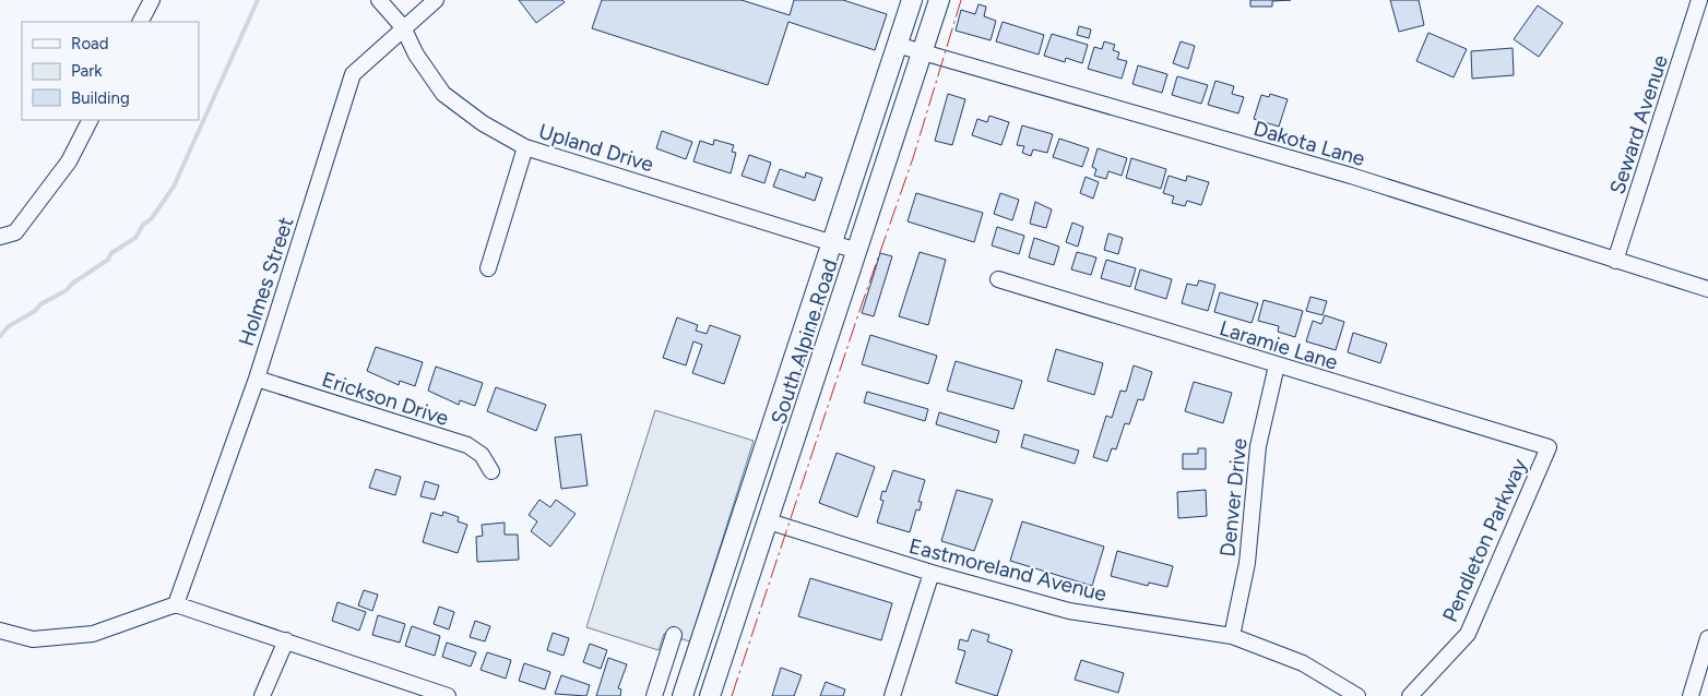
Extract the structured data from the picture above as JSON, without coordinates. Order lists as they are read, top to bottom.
{
  "streets": {
    "main road": ["South Alpine Road"],
    "street": [
      "Seward Avenue",
      "Dakota Lane",
      "Upland Drive",
      "Holmes Street",
      "Laramie Lane",
      "Erickson Drive",
      "Denver Drive",
      "Pendleton Parkway",
      "Eastmoreland Avenue"
    ]
  },
  "crossings": [
    ["Seward Avenue", "Dakota Lane"],
    ["Dakota Lane", "South Alpine Road"],
    ["Upland Drive", "Holmes Street"],
    ["Upland Drive", "South Alpine Road"],
    ["Holmes Street", "Erickson Drive"],
    ["South Alpine Road", "Eastmoreland Avenue"],
    ["Laramie Lane", "Denver Drive"],
    ["Laramie Lane", "Pendleton Parkway"],
    ["Denver Drive", "Eastmoreland Avenue"]
  ],
  "legend": ["Road", "Park", "Building"]
}
